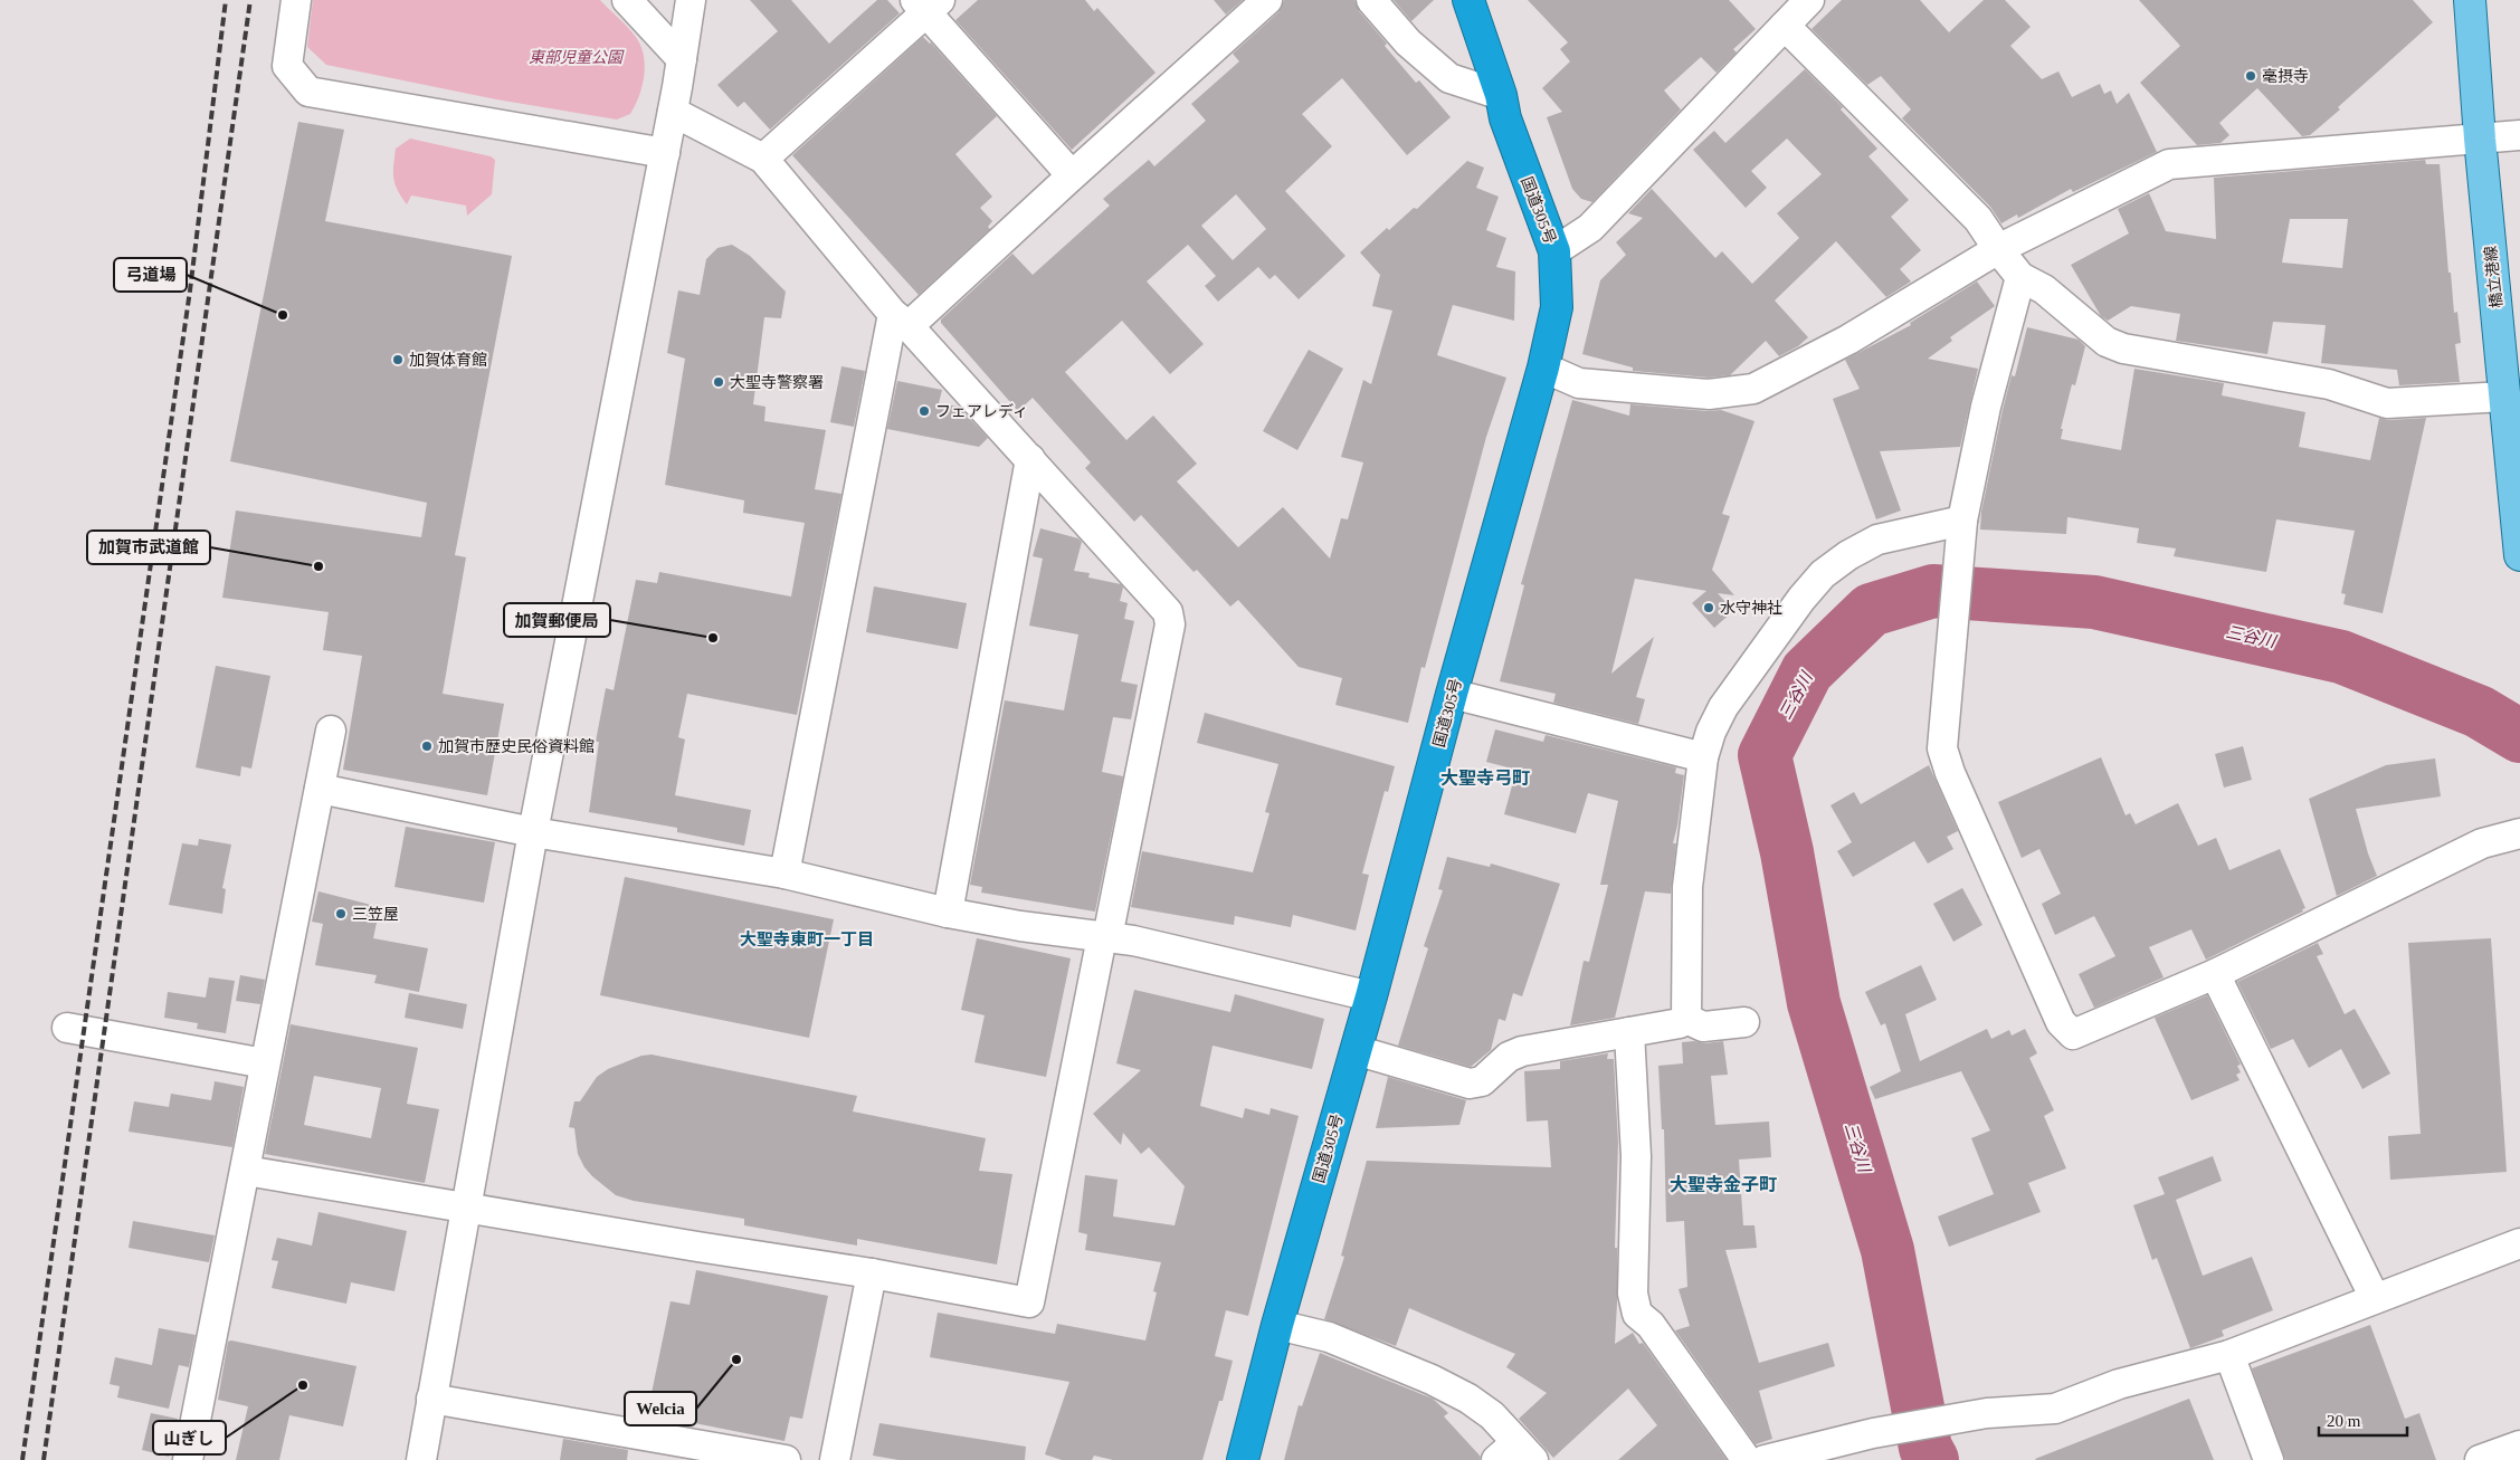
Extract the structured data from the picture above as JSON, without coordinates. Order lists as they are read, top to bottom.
{
  "streets": {
    "highway": ["国道305号"],
    "main road": ["橋立港線"]
  },
  "districts": ["大聖寺弓町", "大聖寺東町一丁目", "大聖寺金子町"],
  "water": ["三谷川"],
  "parks": ["東部児童公園"],
  "places": [
    "毫摂寺",
    "弓道場",
    "加賀体育館",
    "大聖寺警察署",
    "フェアレディ",
    "加賀市武道館",
    "水守神社",
    "加賀郵便局",
    "加賀市歴史民俗資料館",
    "三笠屋",
    "Welcia",
    "山ぎし"
  ],
  "scale_bar": "20 m"
}
